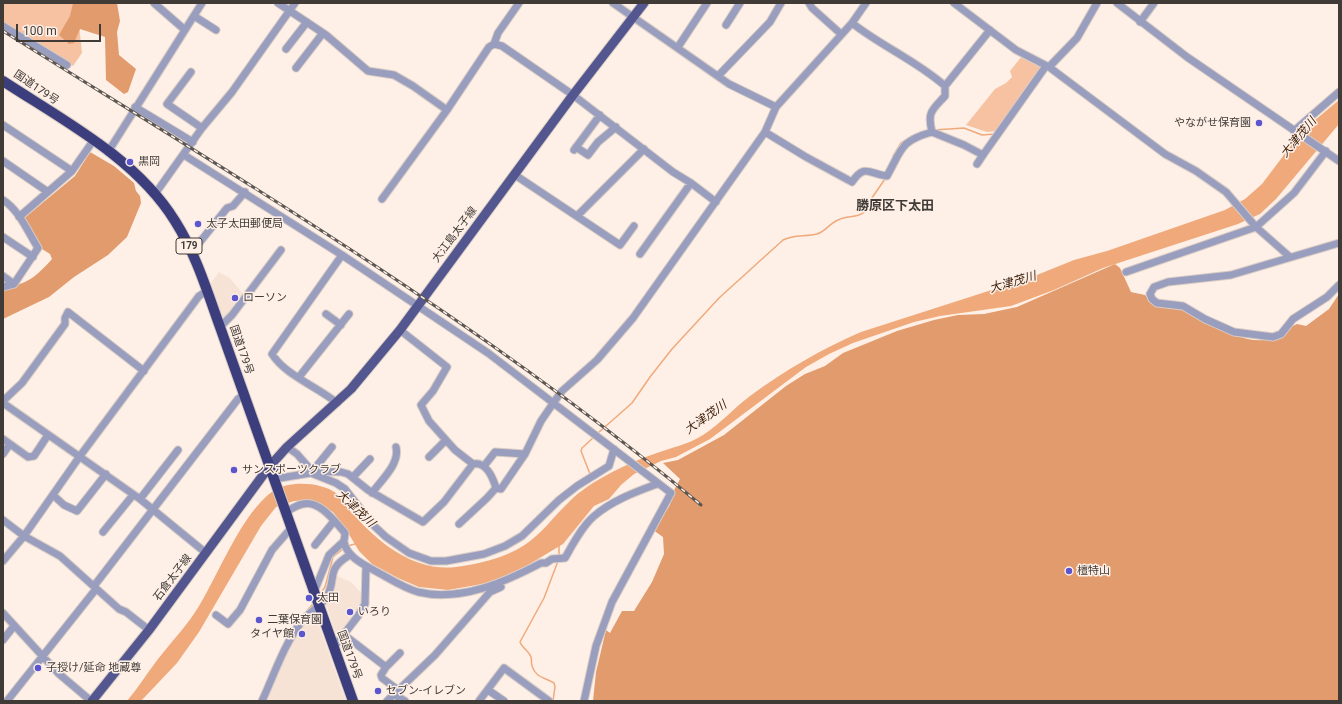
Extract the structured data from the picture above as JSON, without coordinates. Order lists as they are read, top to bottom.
{
  "streets": {
    "highway": ["国道179号", "179"],
    "main road": ["大江島太子線", "石倉太子線"]
  },
  "crossings": [
    ["国道179号", "大江島太子線"],
    ["国道179号", "石倉太子線"],
    ["大江島太子線", "石倉太子線"]
  ],
  "districts": ["勝原区下太田"],
  "water": ["大津茂川"],
  "places": [
    "やながせ保育園",
    "黒岡",
    "太子太田郵便局",
    "ローソン",
    "サンスポーツクラブ",
    "檀特山",
    "太田",
    "いろり",
    "二葉保育園",
    "タイヤ館",
    "子授け/延命 地蔵尊",
    "セブン-イレブン"
  ],
  "scale_bar": "100 m"
}
